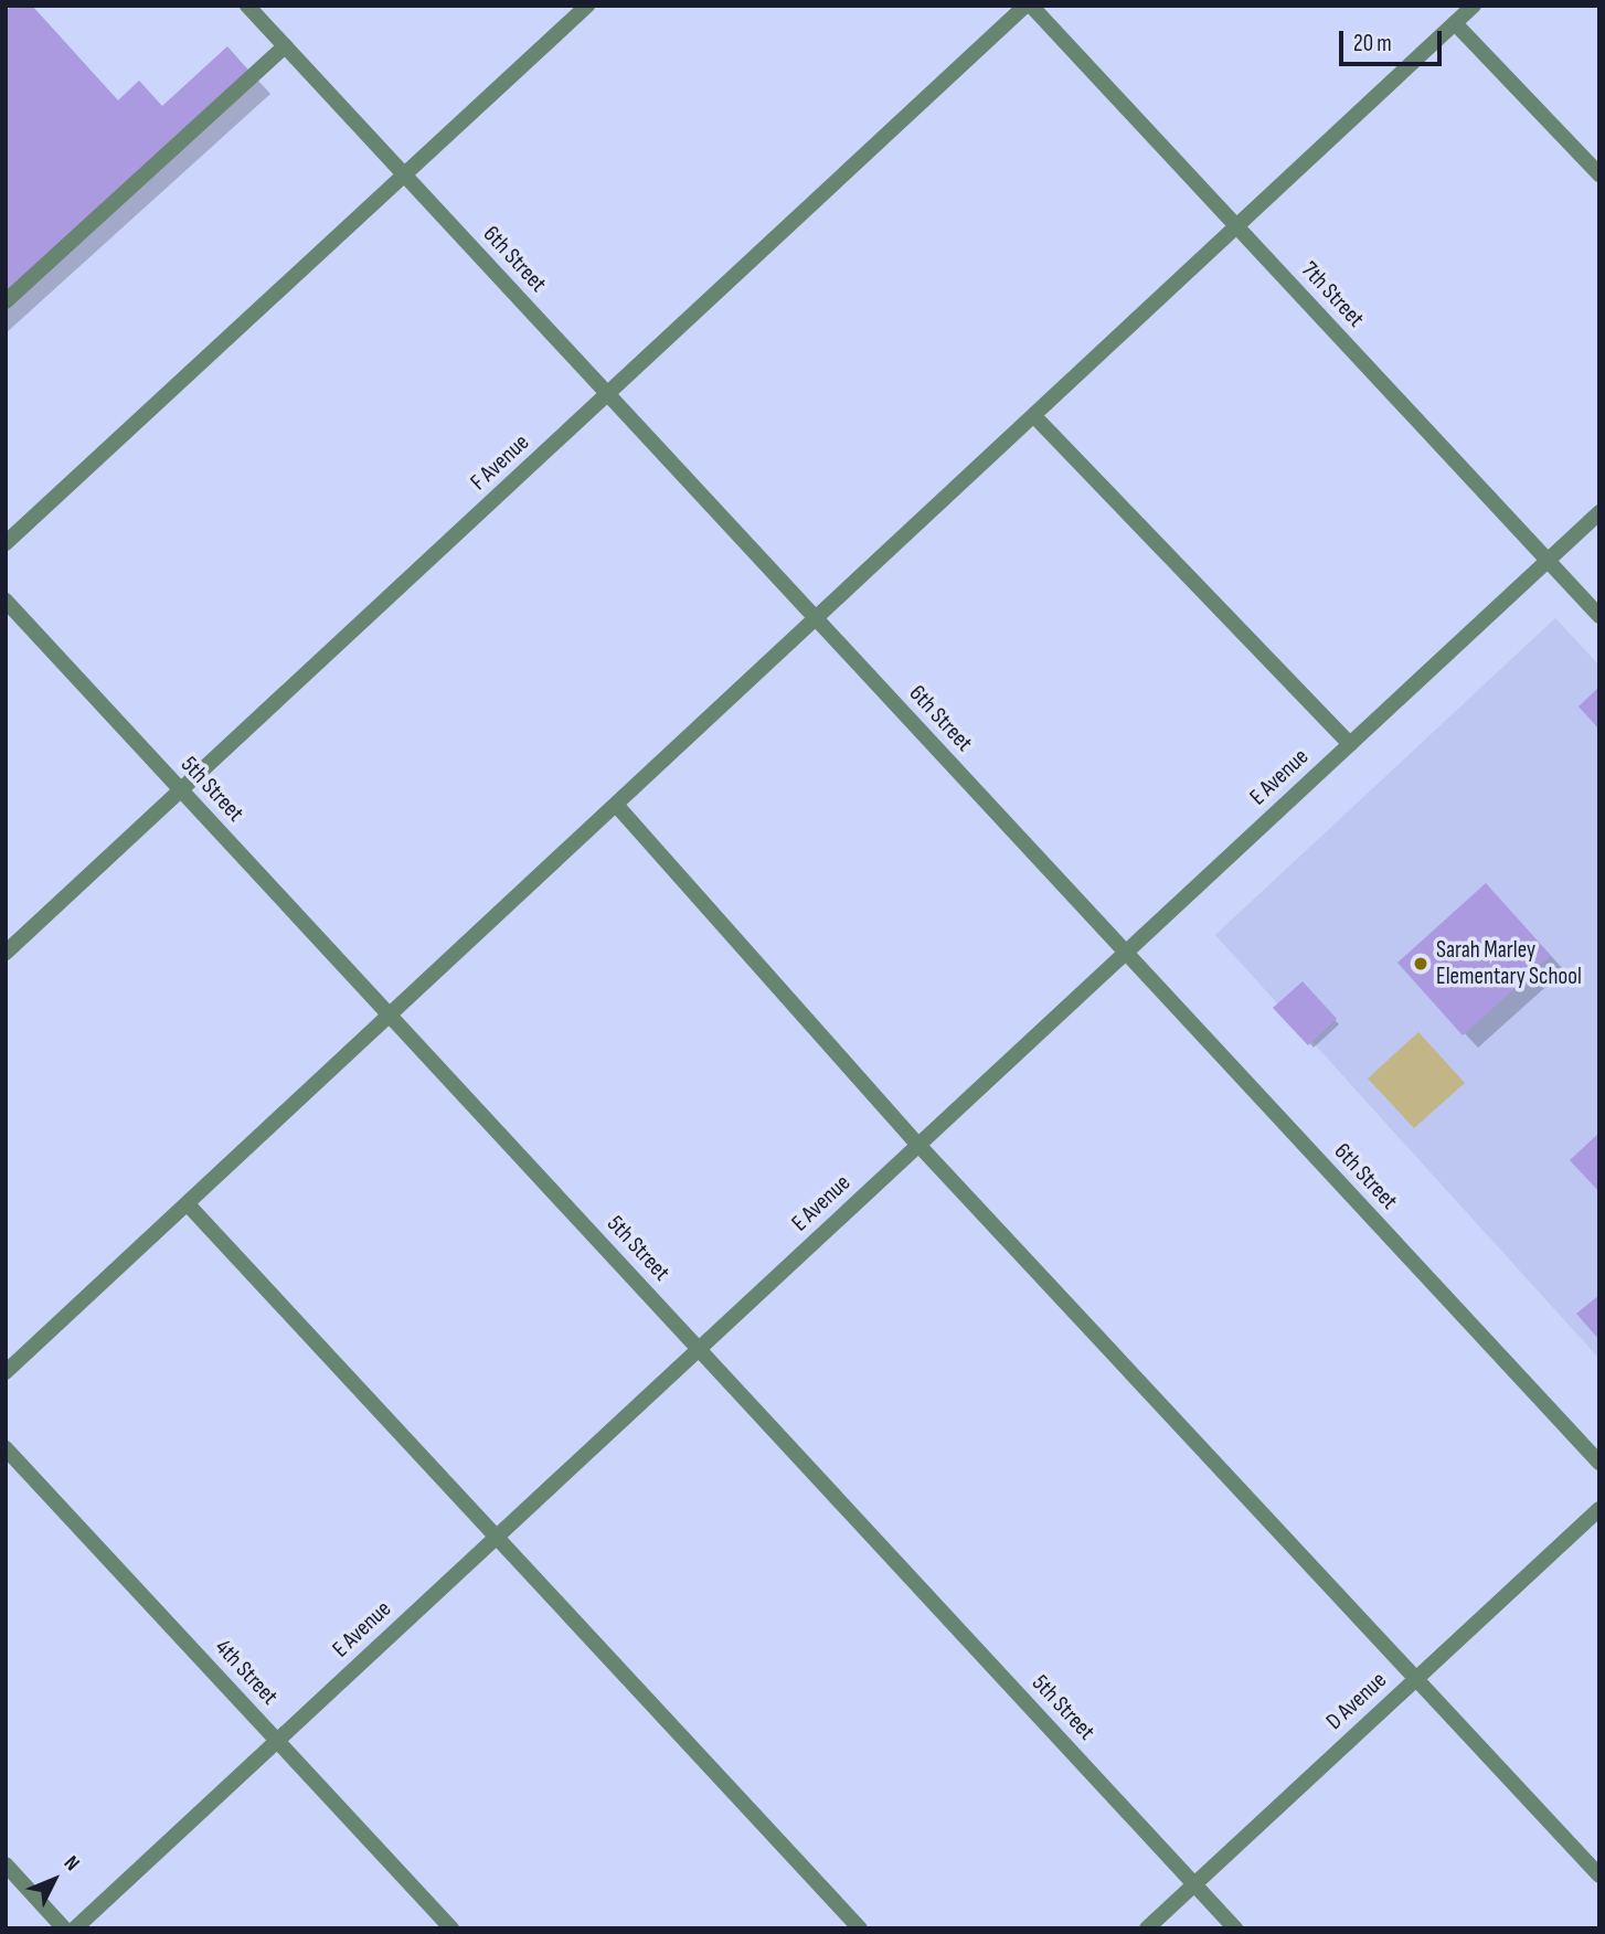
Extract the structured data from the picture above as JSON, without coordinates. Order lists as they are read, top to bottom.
{
  "streets": {
    "street": [
      "6th Street",
      "7th Street",
      "F Avenue",
      "E Avenue",
      "5th Street",
      "4th Street",
      "D Avenue"
    ]
  },
  "crossings": [
    ["6th Street", "F Avenue"],
    ["6th Street", "E Avenue"],
    ["7th Street", "F Avenue"],
    ["7th Street", "E Avenue"],
    ["F Avenue", "5th Street"],
    ["E Avenue", "5th Street"],
    ["E Avenue", "4th Street"],
    ["5th Street", "D Avenue"]
  ],
  "places": ["Sarah Marley Elementary School"],
  "scale_bar": "20 m",
  "north": "top right"
}
